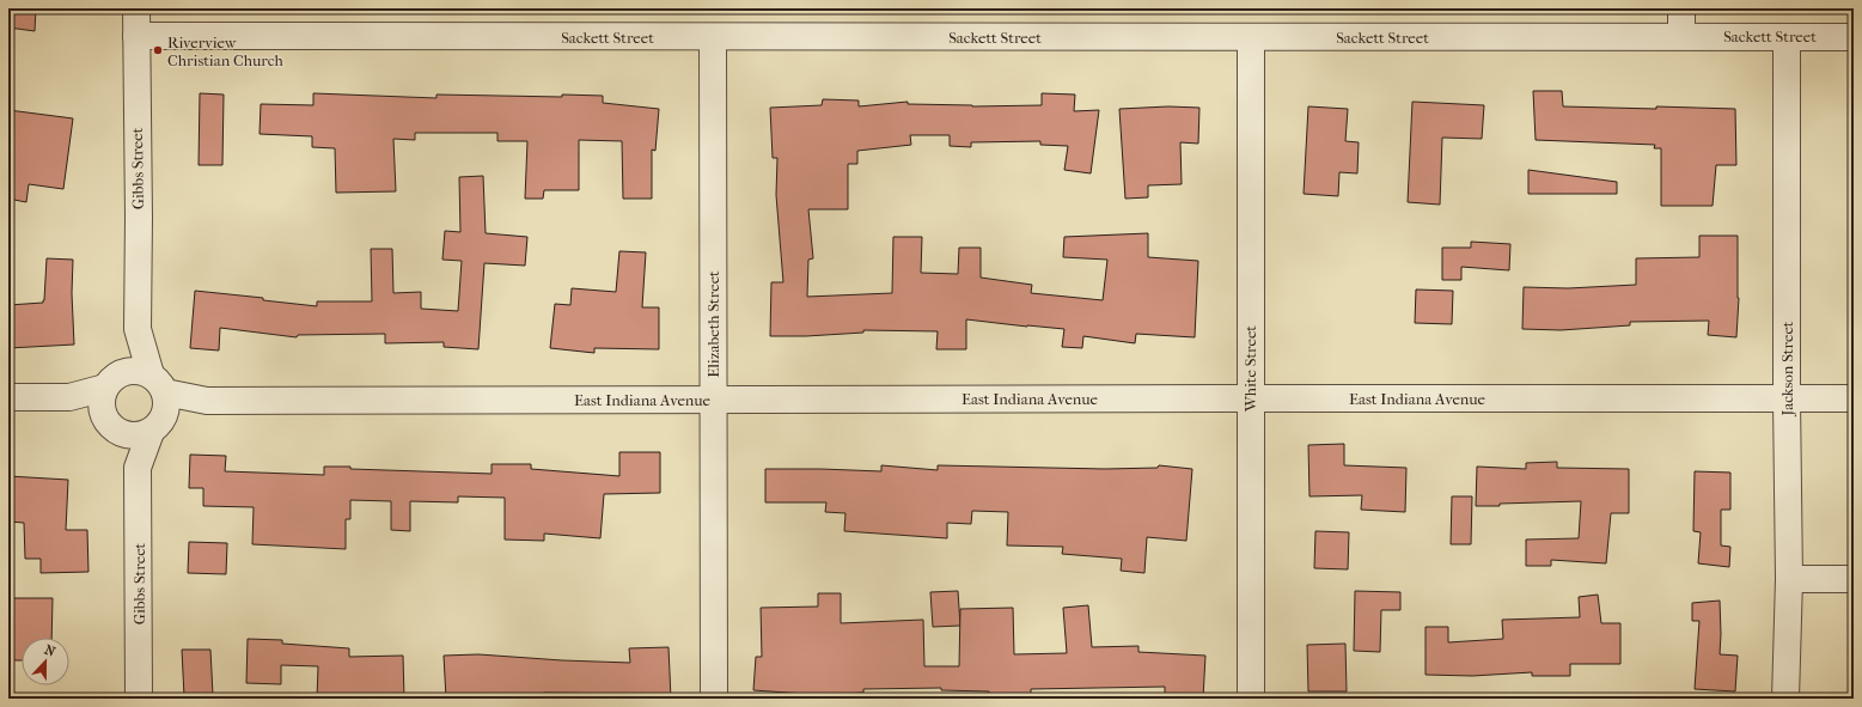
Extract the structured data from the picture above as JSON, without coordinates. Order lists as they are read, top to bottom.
{
  "streets": {
    "street": [
      "Sackett Street",
      "Gibbs Street",
      "Elizabeth Street",
      "White Street",
      "Jackson Street",
      "East Indiana Avenue"
    ]
  },
  "crossings": [
    ["Sackett Street", "Gibbs Street"],
    ["Sackett Street", "Elizabeth Street"],
    ["Sackett Street", "White Street"],
    ["Sackett Street", "Jackson Street"],
    ["Gibbs Street", "East Indiana Avenue"],
    ["Elizabeth Street", "East Indiana Avenue"],
    ["White Street", "East Indiana Avenue"],
    ["Jackson Street", "East Indiana Avenue"]
  ],
  "places": ["Riverview Christian Church"],
  "north": "top"
}
